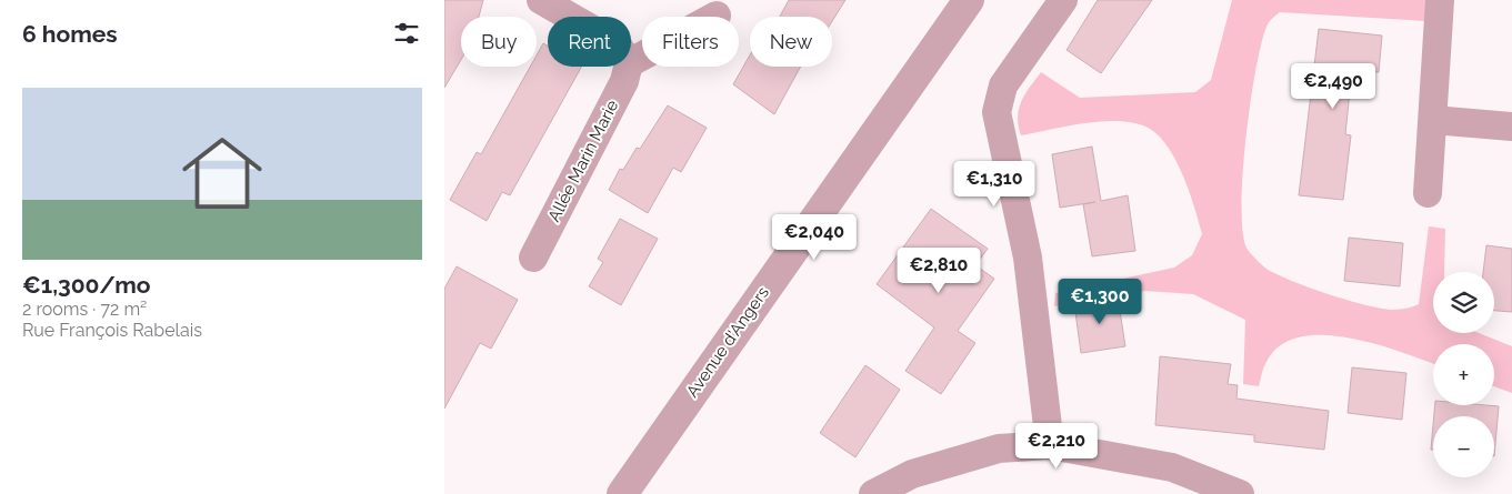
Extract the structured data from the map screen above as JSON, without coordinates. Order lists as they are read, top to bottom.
{
  "streets": {
    "street": ["Allée Marin Marie", "Avenue d'Angers"]
  },
  "page": {
    "heading": "6 homes",
    "chip": [
      "Buy",
      "Rent",
      "Filters",
      "New"
    ],
    "price": [
      "€2,490",
      "€1,310",
      "€2,040",
      "€2,810",
      "€1,300",
      "€2,210"
    ],
    "list": [
      {
        "name": "€1,300/mo",
        "note": "2 rooms · 72 m² · Rue François Rabelais"
      }
    ],
    "map_buttons": ["+", "−"]
  }
}
